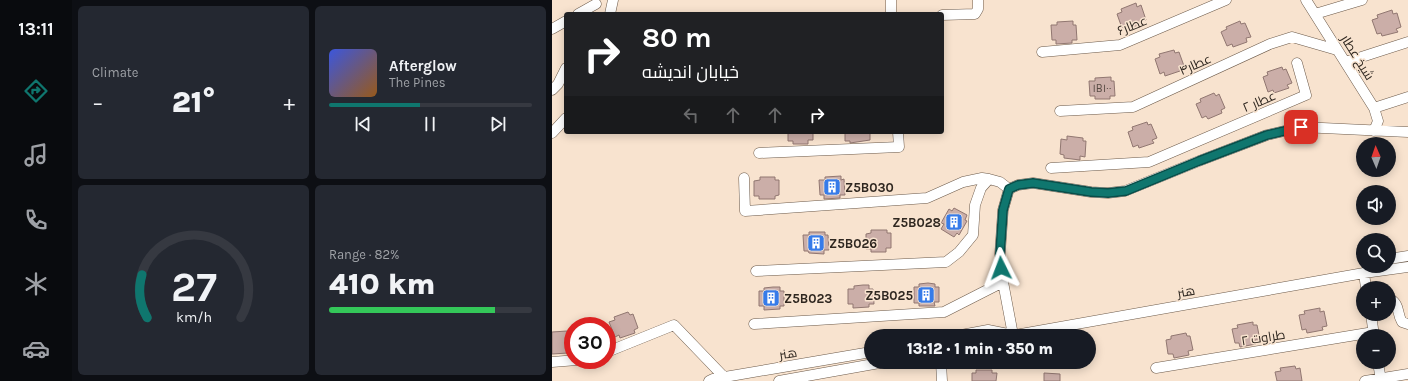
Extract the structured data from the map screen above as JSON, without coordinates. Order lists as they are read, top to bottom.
{
  "streets": {
    "street": [
      "عطار۶",
      "شیخ عطار",
      "عطار۴",
      "عطار ۲",
      "هنر",
      "طراوت ۲"
    ]
  },
  "crossings": [
    ["شیخ عطار", "عطار۴"]
  ],
  "places": {
    "building": [
      "Z5B030",
      "Z5B028",
      "Z5B026",
      "Z5B025",
      "Z5B023"
    ]
  },
  "house_numbers": ["۱B۱۰۰"],
  "north": "top",
  "page": {
    "tabs": "13:11",
    "tile": [
      "Climate",
      ["Range · 82%", "410 km"]
    ],
    "turn": ["80 m", "خیابان اندیشه"],
    "song": ["Afterglow", "The Pines"],
    "heat": ["−", "21°", "+"],
    "map_buttons": ["+", "−"],
    "limit": "30",
    "trip": "13:12 · 1 min · 350 m",
    "gauge": ["27", "km/h"]
  }
}
